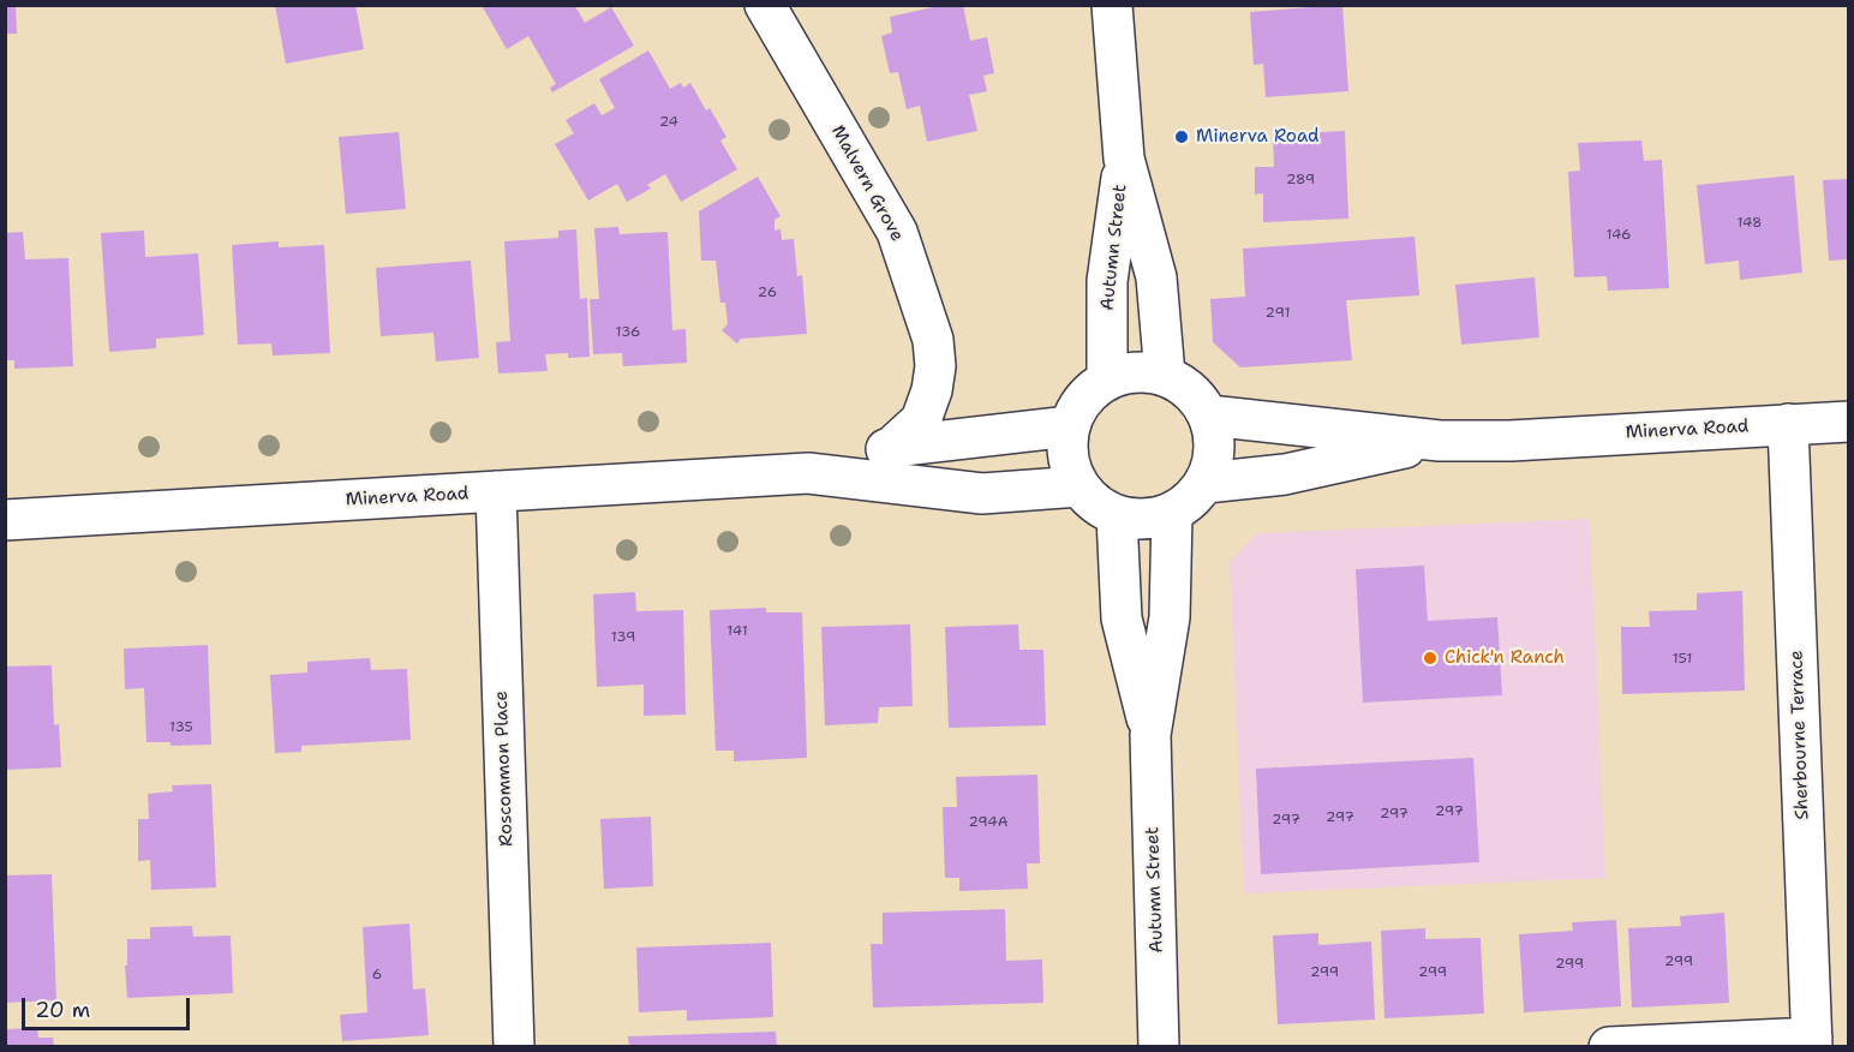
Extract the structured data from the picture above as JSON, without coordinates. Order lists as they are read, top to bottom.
{
  "streets": {
    "street": [
      "Malvern Grove",
      "Autumn Street",
      "Minerva Road",
      "Sherbourne Terrace",
      "Roscommon Place"
    ]
  },
  "crossings": [
    ["Malvern Grove", "Minerva Road"],
    ["Autumn Street", "Minerva Road"],
    ["Minerva Road", "Sherbourne Terrace"],
    ["Minerva Road", "Roscommon Place"]
  ],
  "places": ["Minerva Road", "Chick'n Ranch"],
  "house_numbers": [
    "24",
    "289",
    "148",
    "146",
    "26",
    "291",
    "136",
    "141",
    "139",
    "151",
    "135",
    "297",
    "297",
    "297",
    "297",
    "294A",
    "299",
    "299",
    "299",
    "299",
    "6"
  ],
  "scale_bar": "20 m"
}
